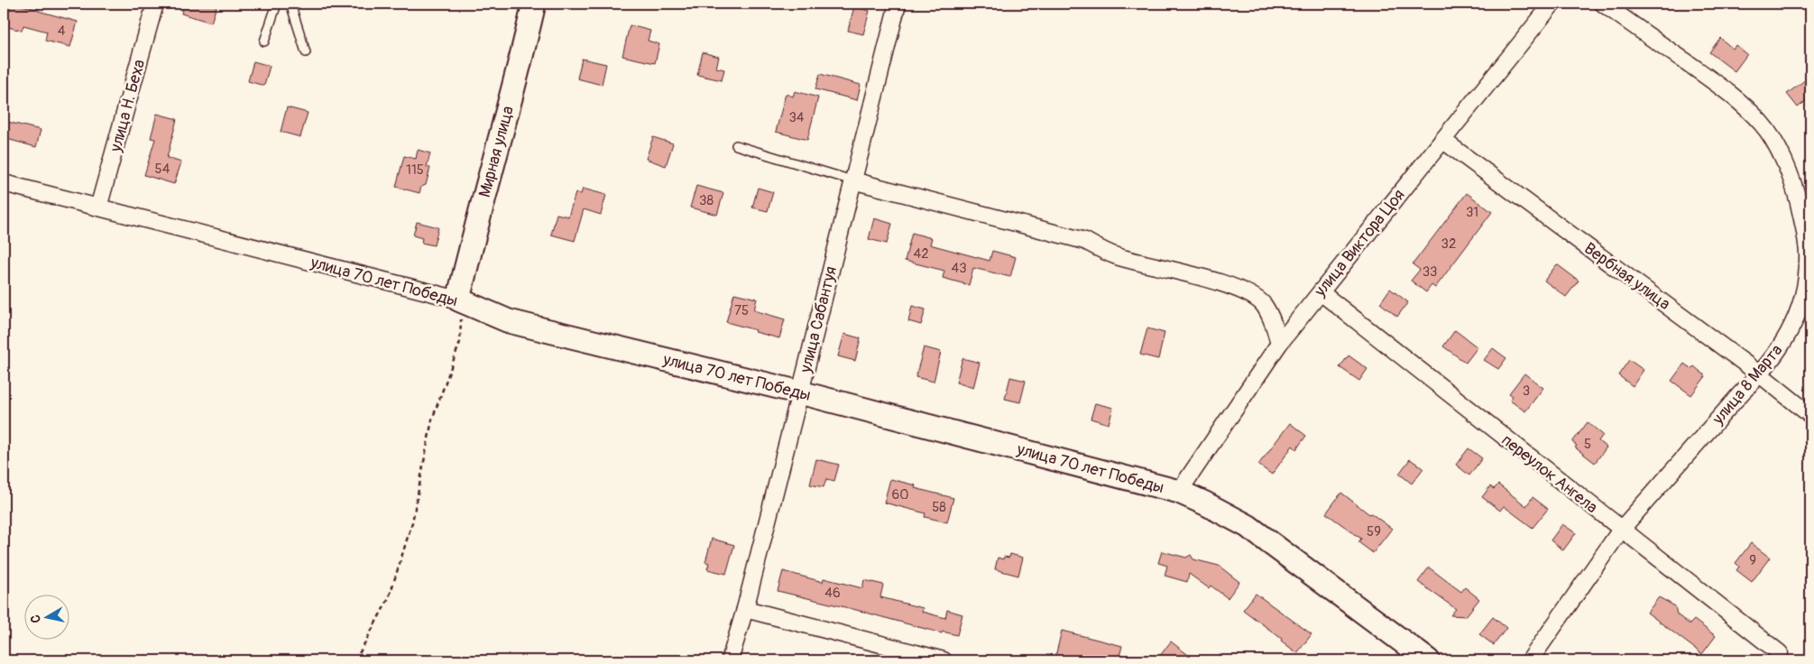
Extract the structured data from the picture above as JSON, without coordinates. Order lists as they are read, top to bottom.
{
  "streets": {
    "street": [
      "улица Н. Беха",
      "Мирная улица",
      "улица Виктора Цоя",
      "Вербная улица",
      "улица 70 лет Победы",
      "улица Сабантуя",
      "улица 8 Марта",
      "переулок Ангела"
    ]
  },
  "crossings": [
    ["улица Н. Беха", "улица 70 лет Победы"],
    ["Мирная улица", "улица 70 лет Победы"],
    ["улица Виктора Цоя", "Вербная улица"],
    ["улица Виктора Цоя", "улица 70 лет Победы"],
    ["улица Виктора Цоя", "переулок Ангела"],
    ["Вербная улица", "улица 8 Марта"],
    ["улица 70 лет Победы", "улица Сабантуя"],
    ["улица 8 Марта", "переулок Ангела"]
  ],
  "house_numbers": [
    "4",
    "34",
    "54",
    "115",
    "38",
    "31",
    "32",
    "42",
    "43",
    "33",
    "75",
    "3",
    "5",
    "60",
    "58",
    "59",
    "9",
    "46"
  ],
  "north": "left"
}
